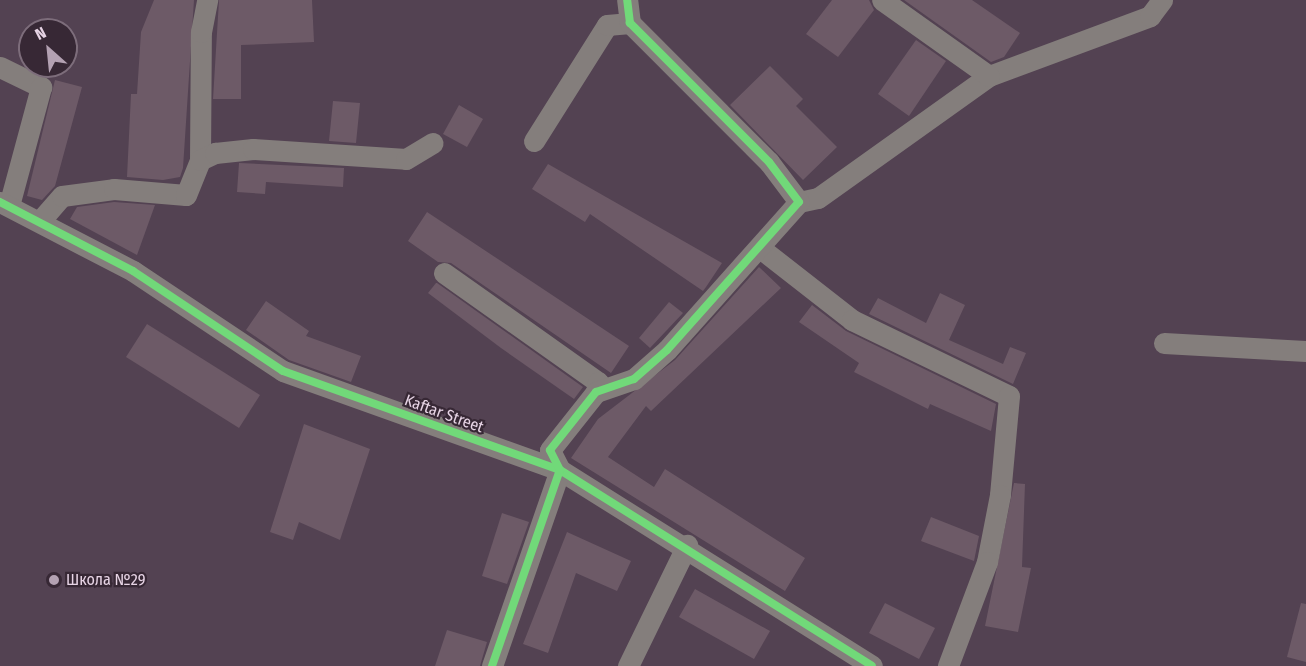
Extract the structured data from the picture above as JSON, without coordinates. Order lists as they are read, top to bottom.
{
  "streets": {
    "street": ["Kaftar Street"]
  },
  "places": ["Школа №29"],
  "north": "top left"
}
